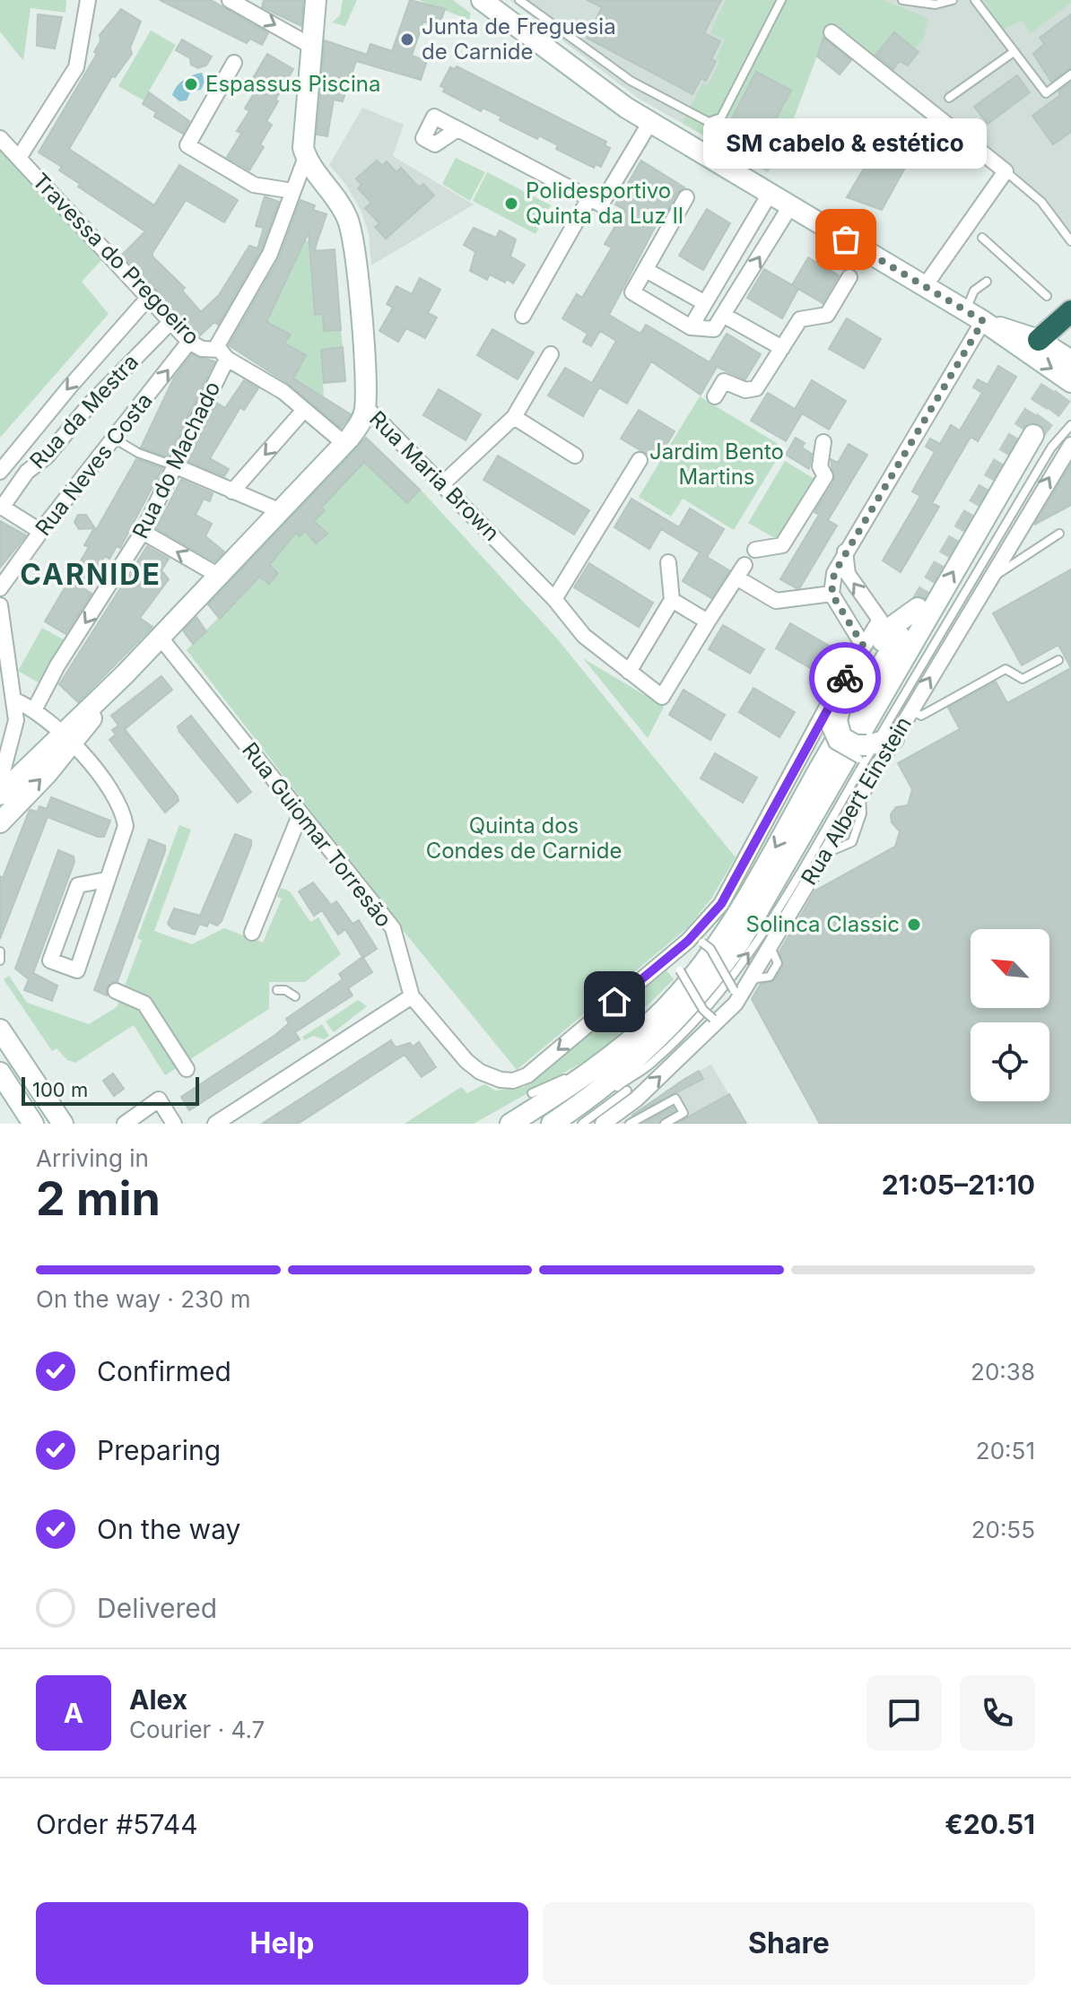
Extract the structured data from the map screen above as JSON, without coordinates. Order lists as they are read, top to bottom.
{
  "streets": {
    "main road": ["Rua Maria Brown"],
    "street": [
      "Travessa do Pregoeiro",
      "Rua da Mestra",
      "Rua do Machado",
      "Rua Neves Costa",
      "Rua Albert Einstein",
      "Rua Guiomar Torresão"
    ]
  },
  "crossings": [
    ["Travessa do Pregoeiro", "Rua da Mestra"],
    ["Travessa do Pregoeiro", "Rua do Machado"],
    ["Travessa do Pregoeiro", "Rua Neves Costa"],
    ["Rua do Machado", "Rua Neves Costa"]
  ],
  "one_way": ["Rua do Machado", "Rua Albert Einstein"],
  "districts": ["CARNIDE"],
  "parks": ["Jardim Bento Martins", "Quinta dos Condes de Carnide"],
  "places": [
    "Junta de Freguesia de Carnide",
    "Espassus Piscina",
    "Polidesportivo Quinta da Luz II",
    "SM cabelo & estético",
    "Solinca Classic"
  ],
  "scale_bar": "100 m",
  "north": "top left",
  "page": {
    "bubble": "SM cabelo & estético",
    "scale": "100 m",
    "heading": ["2 min", "Arriving in", "21:05–21:10"],
    "panel": [
      "Alex",
      "Courier · 4.7",
      "Order #5744",
      "€20.51"
    ],
    "bar": "On the way · 230 m",
    "list": [
      ["Confirmed", "20:38"],
      ["Preparing", "20:51"],
      ["On the way", "20:55"],
      "Delivered"
    ],
    "round": "A",
    "buttons": ["Help", "Share"]
  }
}
